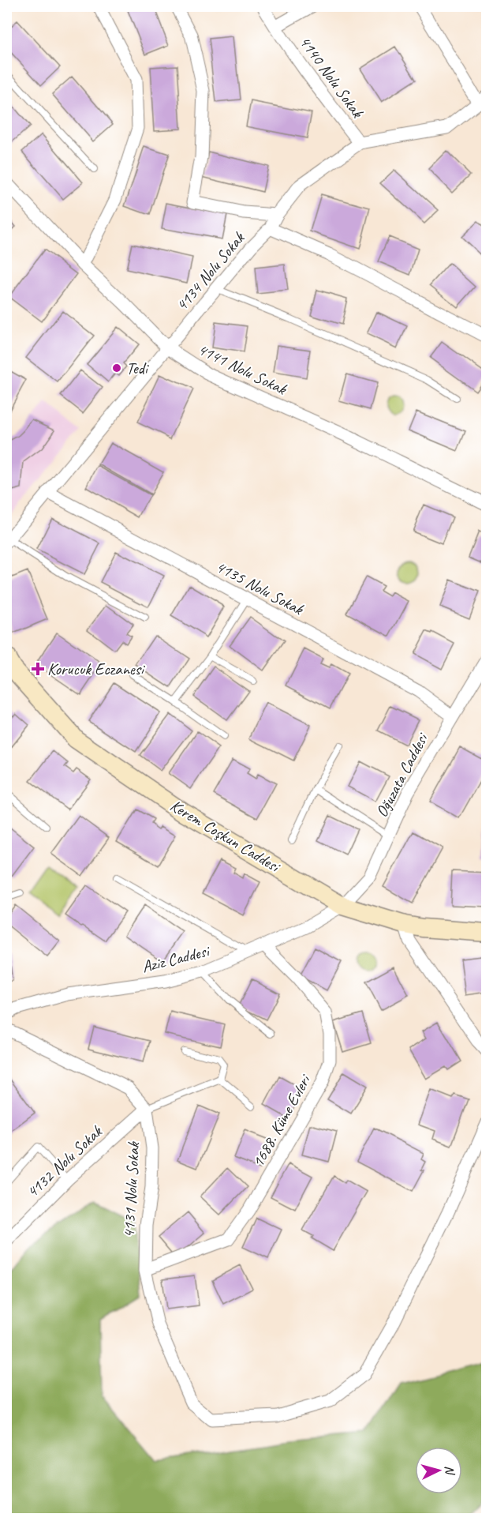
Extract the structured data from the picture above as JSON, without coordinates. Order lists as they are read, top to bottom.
{
  "streets": {
    "street": [
      "4140 Nolu Sokak",
      "4134 Nolu Sokak",
      "4141 Nolu Sokak",
      "4135 Nolu Sokak",
      "Oğuzata Caddesi",
      "Kerem Coşkun Caddesi",
      "Aziz Caddesi",
      "1688. Küme Evleri",
      "4132 Nolu Sokak",
      "4131 Nolu Sokak"
    ]
  },
  "crossings": [
    ["4140 Nolu Sokak", "4134 Nolu Sokak"],
    ["4134 Nolu Sokak", "4141 Nolu Sokak"],
    ["4134 Nolu Sokak", "4135 Nolu Sokak"],
    ["4135 Nolu Sokak", "Oğuzata Caddesi"],
    ["Oğuzata Caddesi", "Kerem Coşkun Caddesi"],
    ["Oğuzata Caddesi", "Aziz Caddesi"],
    ["Kerem Coşkun Caddesi", "Aziz Caddesi"],
    ["Aziz Caddesi", "1688. Küme Evleri"],
    ["1688. Küme Evleri", "4131 Nolu Sokak"],
    ["4132 Nolu Sokak", "4131 Nolu Sokak"]
  ],
  "places": {
    "other": ["Tedi"],
    "health": ["Korucuk Eczanesi"]
  },
  "north": "right"
}
